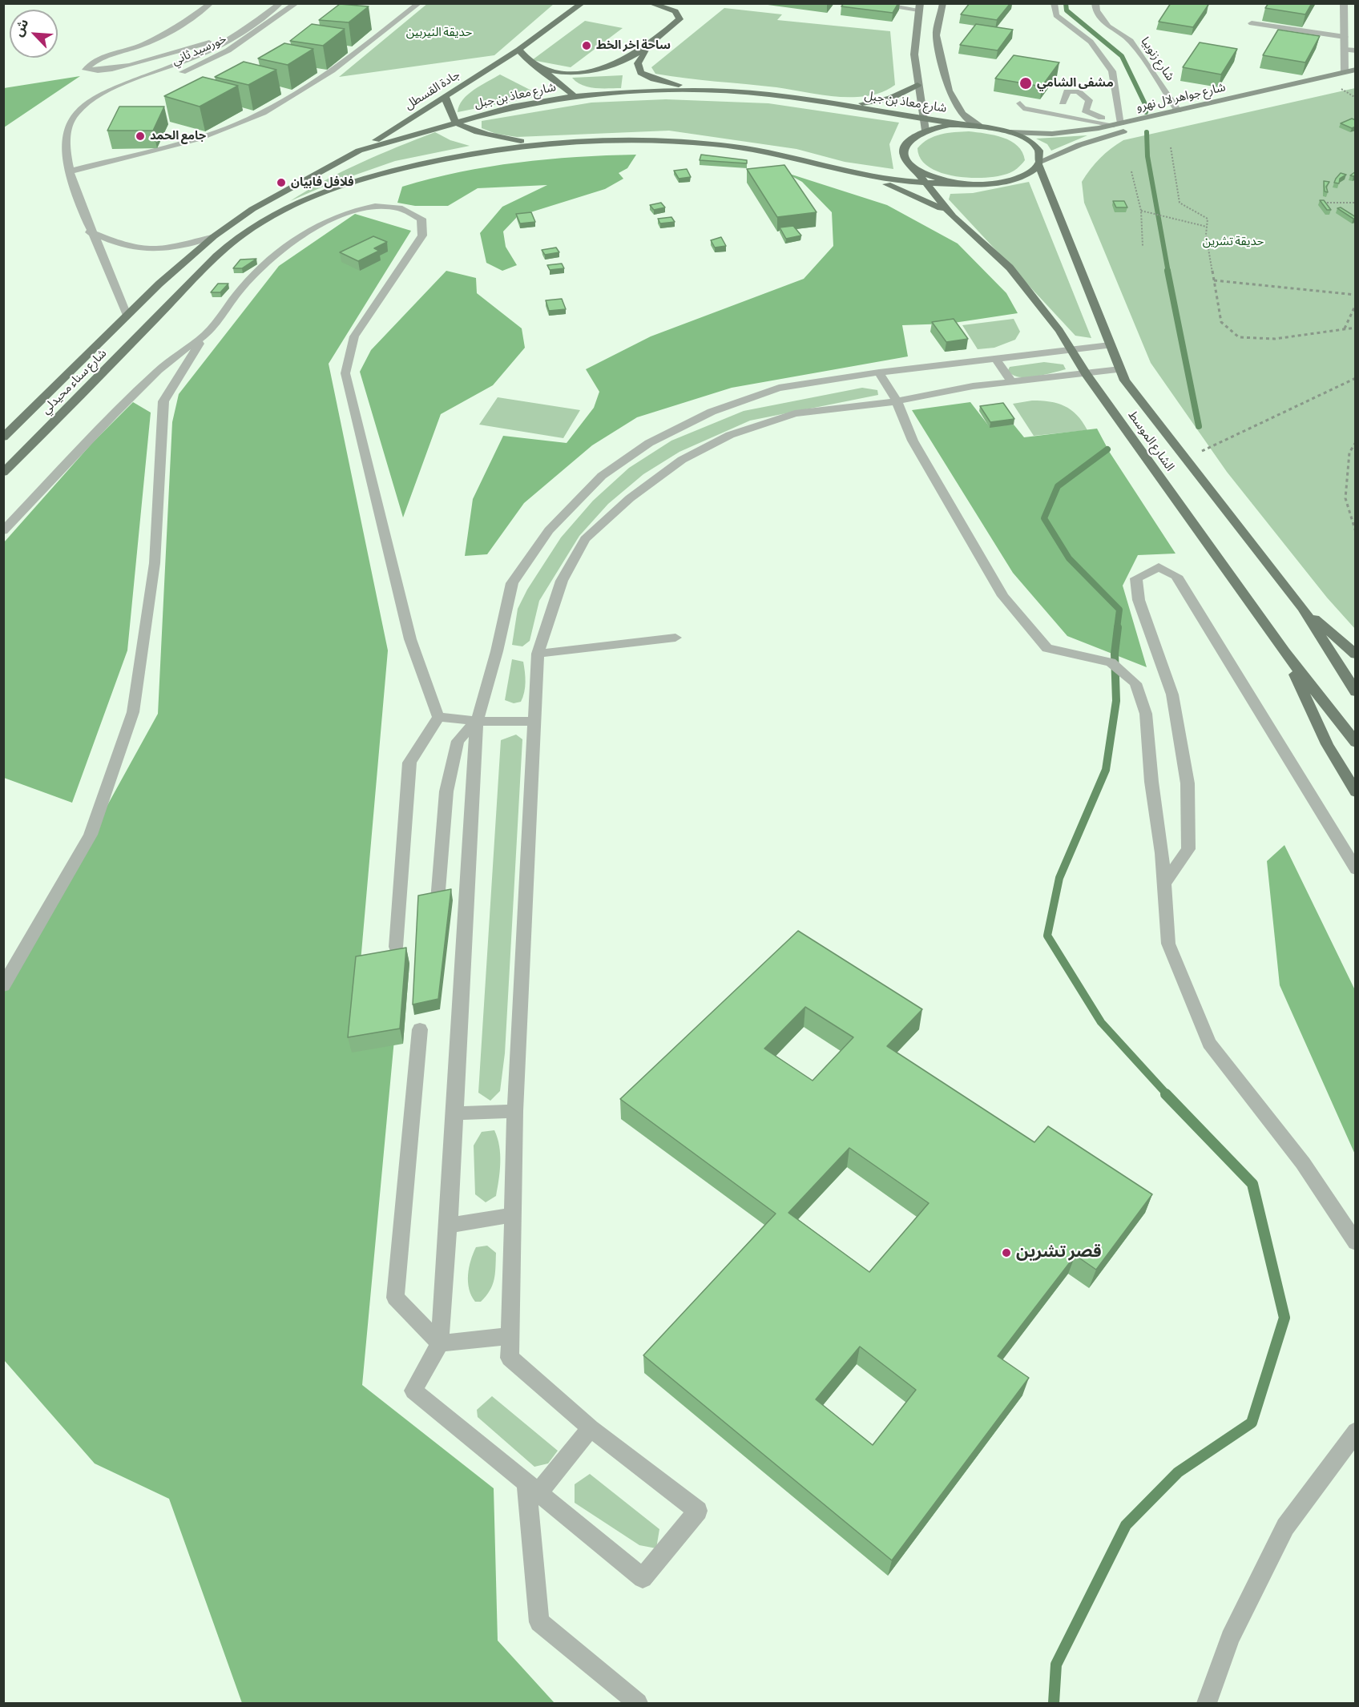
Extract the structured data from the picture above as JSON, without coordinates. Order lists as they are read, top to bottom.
{
  "streets": {
    "main road": [
      "جادة القسطل",
      "شارع معاذ بن جبل",
      "شارع جواهر لال نهرو",
      "شارع سناء محيدلي",
      "الشارع الموسط"
    ],
    "street": ["خورسيد ثاني", "شارع زنوبيا"]
  },
  "crossings": [
    ["خورسيد ثاني", "شارع معاذ بن جبل"],
    ["خورسيد ثاني", "شارع سناء محيدلي"],
    ["شارع زنوبيا", "شارع جواهر لال نهرو"],
    ["جادة القسطل", "شارع معاذ بن جبل"],
    ["شارع معاذ بن جبل", "شارع سناء محيدلي"],
    ["شارع معاذ بن جبل", "الشارع الموسط"],
    ["شارع جواهر لال نهرو", "الشارع الموسط"]
  ],
  "parks": ["حديقة النيربين", "حديقة تشرين"],
  "places": [
    "ساحة اخر الخط",
    "مشفى الشامي",
    "جامع الحمد",
    "فلافل فابيان",
    "قصر تشرين"
  ],
  "north": "top left"
}
